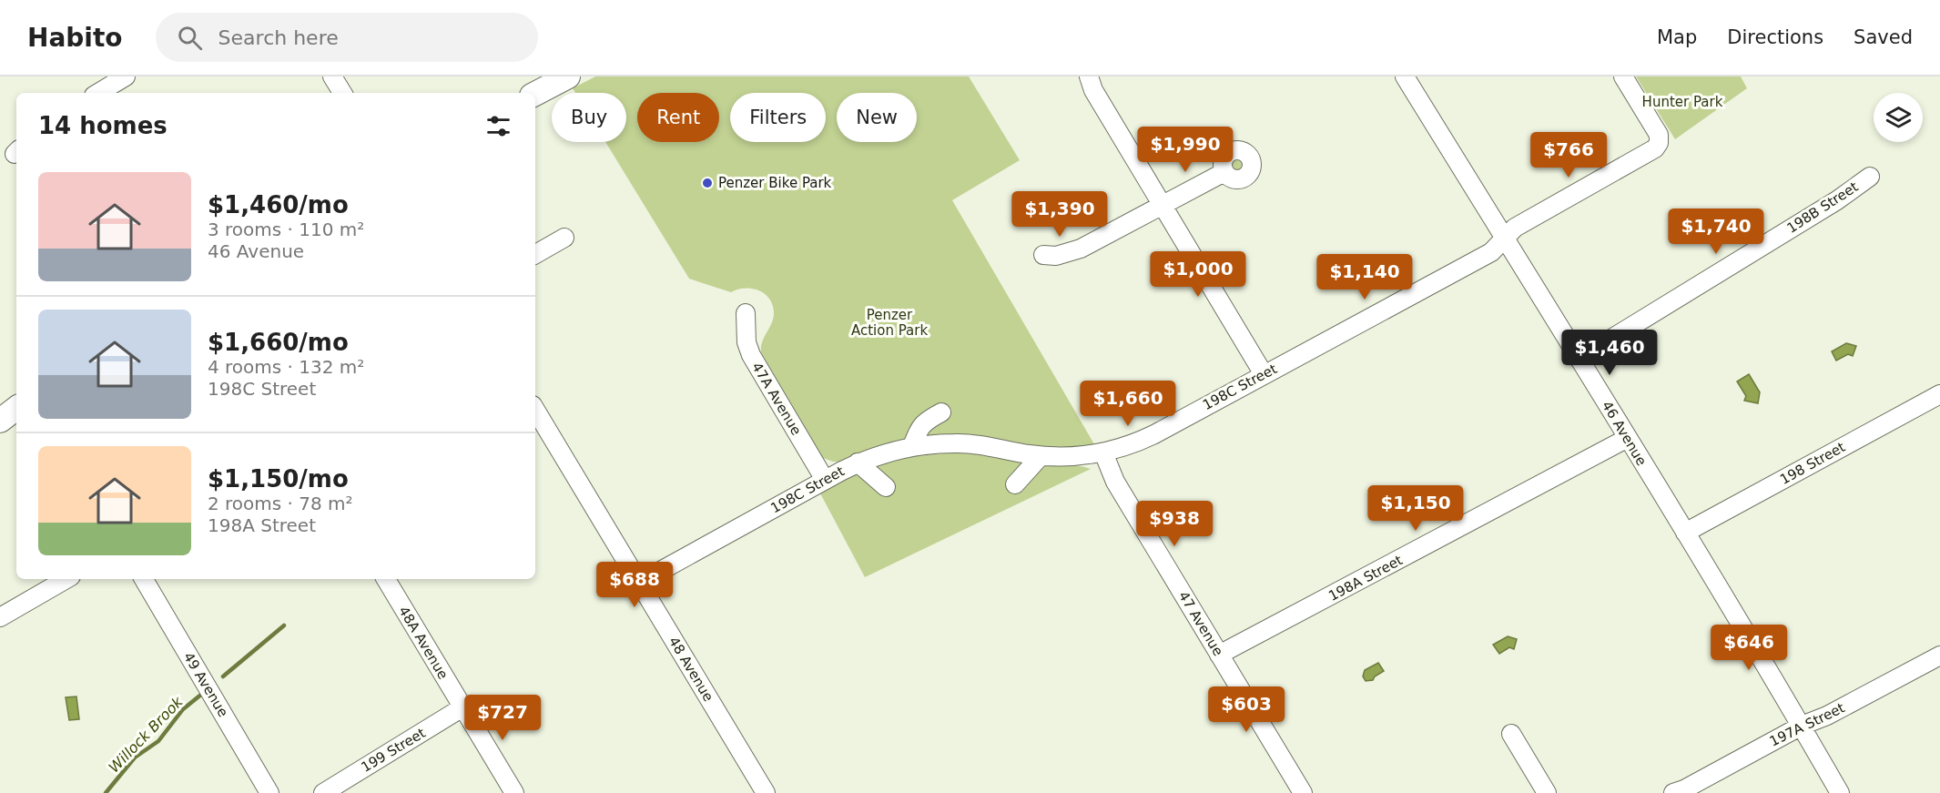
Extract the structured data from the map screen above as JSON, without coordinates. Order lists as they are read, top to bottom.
{
  "streets": {
    "street": [
      "198B Street",
      "198C Street",
      "47A Avenue",
      "46 Avenue",
      "198 Street",
      "198A Street",
      "47 Avenue",
      "48A Avenue",
      "48 Avenue",
      "49 Avenue",
      "197A Street",
      "199 Street"
    ]
  },
  "crossings": [
    ["198B Street", "46 Avenue"],
    ["198C Street", "47A Avenue"],
    ["198C Street", "46 Avenue"],
    ["198C Street", "47 Avenue"],
    ["198C Street", "48 Avenue"],
    ["46 Avenue", "198 Street"],
    ["46 Avenue", "198A Street"],
    ["46 Avenue", "197A Street"],
    ["198A Street", "47 Avenue"],
    ["48A Avenue", "199 Street"]
  ],
  "water": ["Willock Brook"],
  "parks": ["Hunter Park", "Penzer Action Park"],
  "places": ["Penzer Bike Park"],
  "page": {
    "header": "Habito",
    "search": "Search here",
    "nav": ["Map", "Directions", "Saved"],
    "chip": [
      "Buy",
      "Rent",
      "Filters",
      "New"
    ],
    "heading": "14 homes",
    "price": [
      "$1,990",
      "$766",
      "$1,390",
      "$1,740",
      "$1,000",
      "$1,140",
      "$1,460",
      "$1,660",
      "$1,150",
      "$938",
      "$688",
      "$646",
      "$603",
      "$727"
    ],
    "list": [
      {
        "name": "$1,460/mo",
        "note": "3 rooms · 110 m² · 46 Avenue"
      },
      {
        "name": "$1,660/mo",
        "note": "4 rooms · 132 m² · 198C Street"
      },
      {
        "name": "$1,150/mo",
        "note": "2 rooms · 78 m² · 198A Street"
      }
    ]
  }
}
